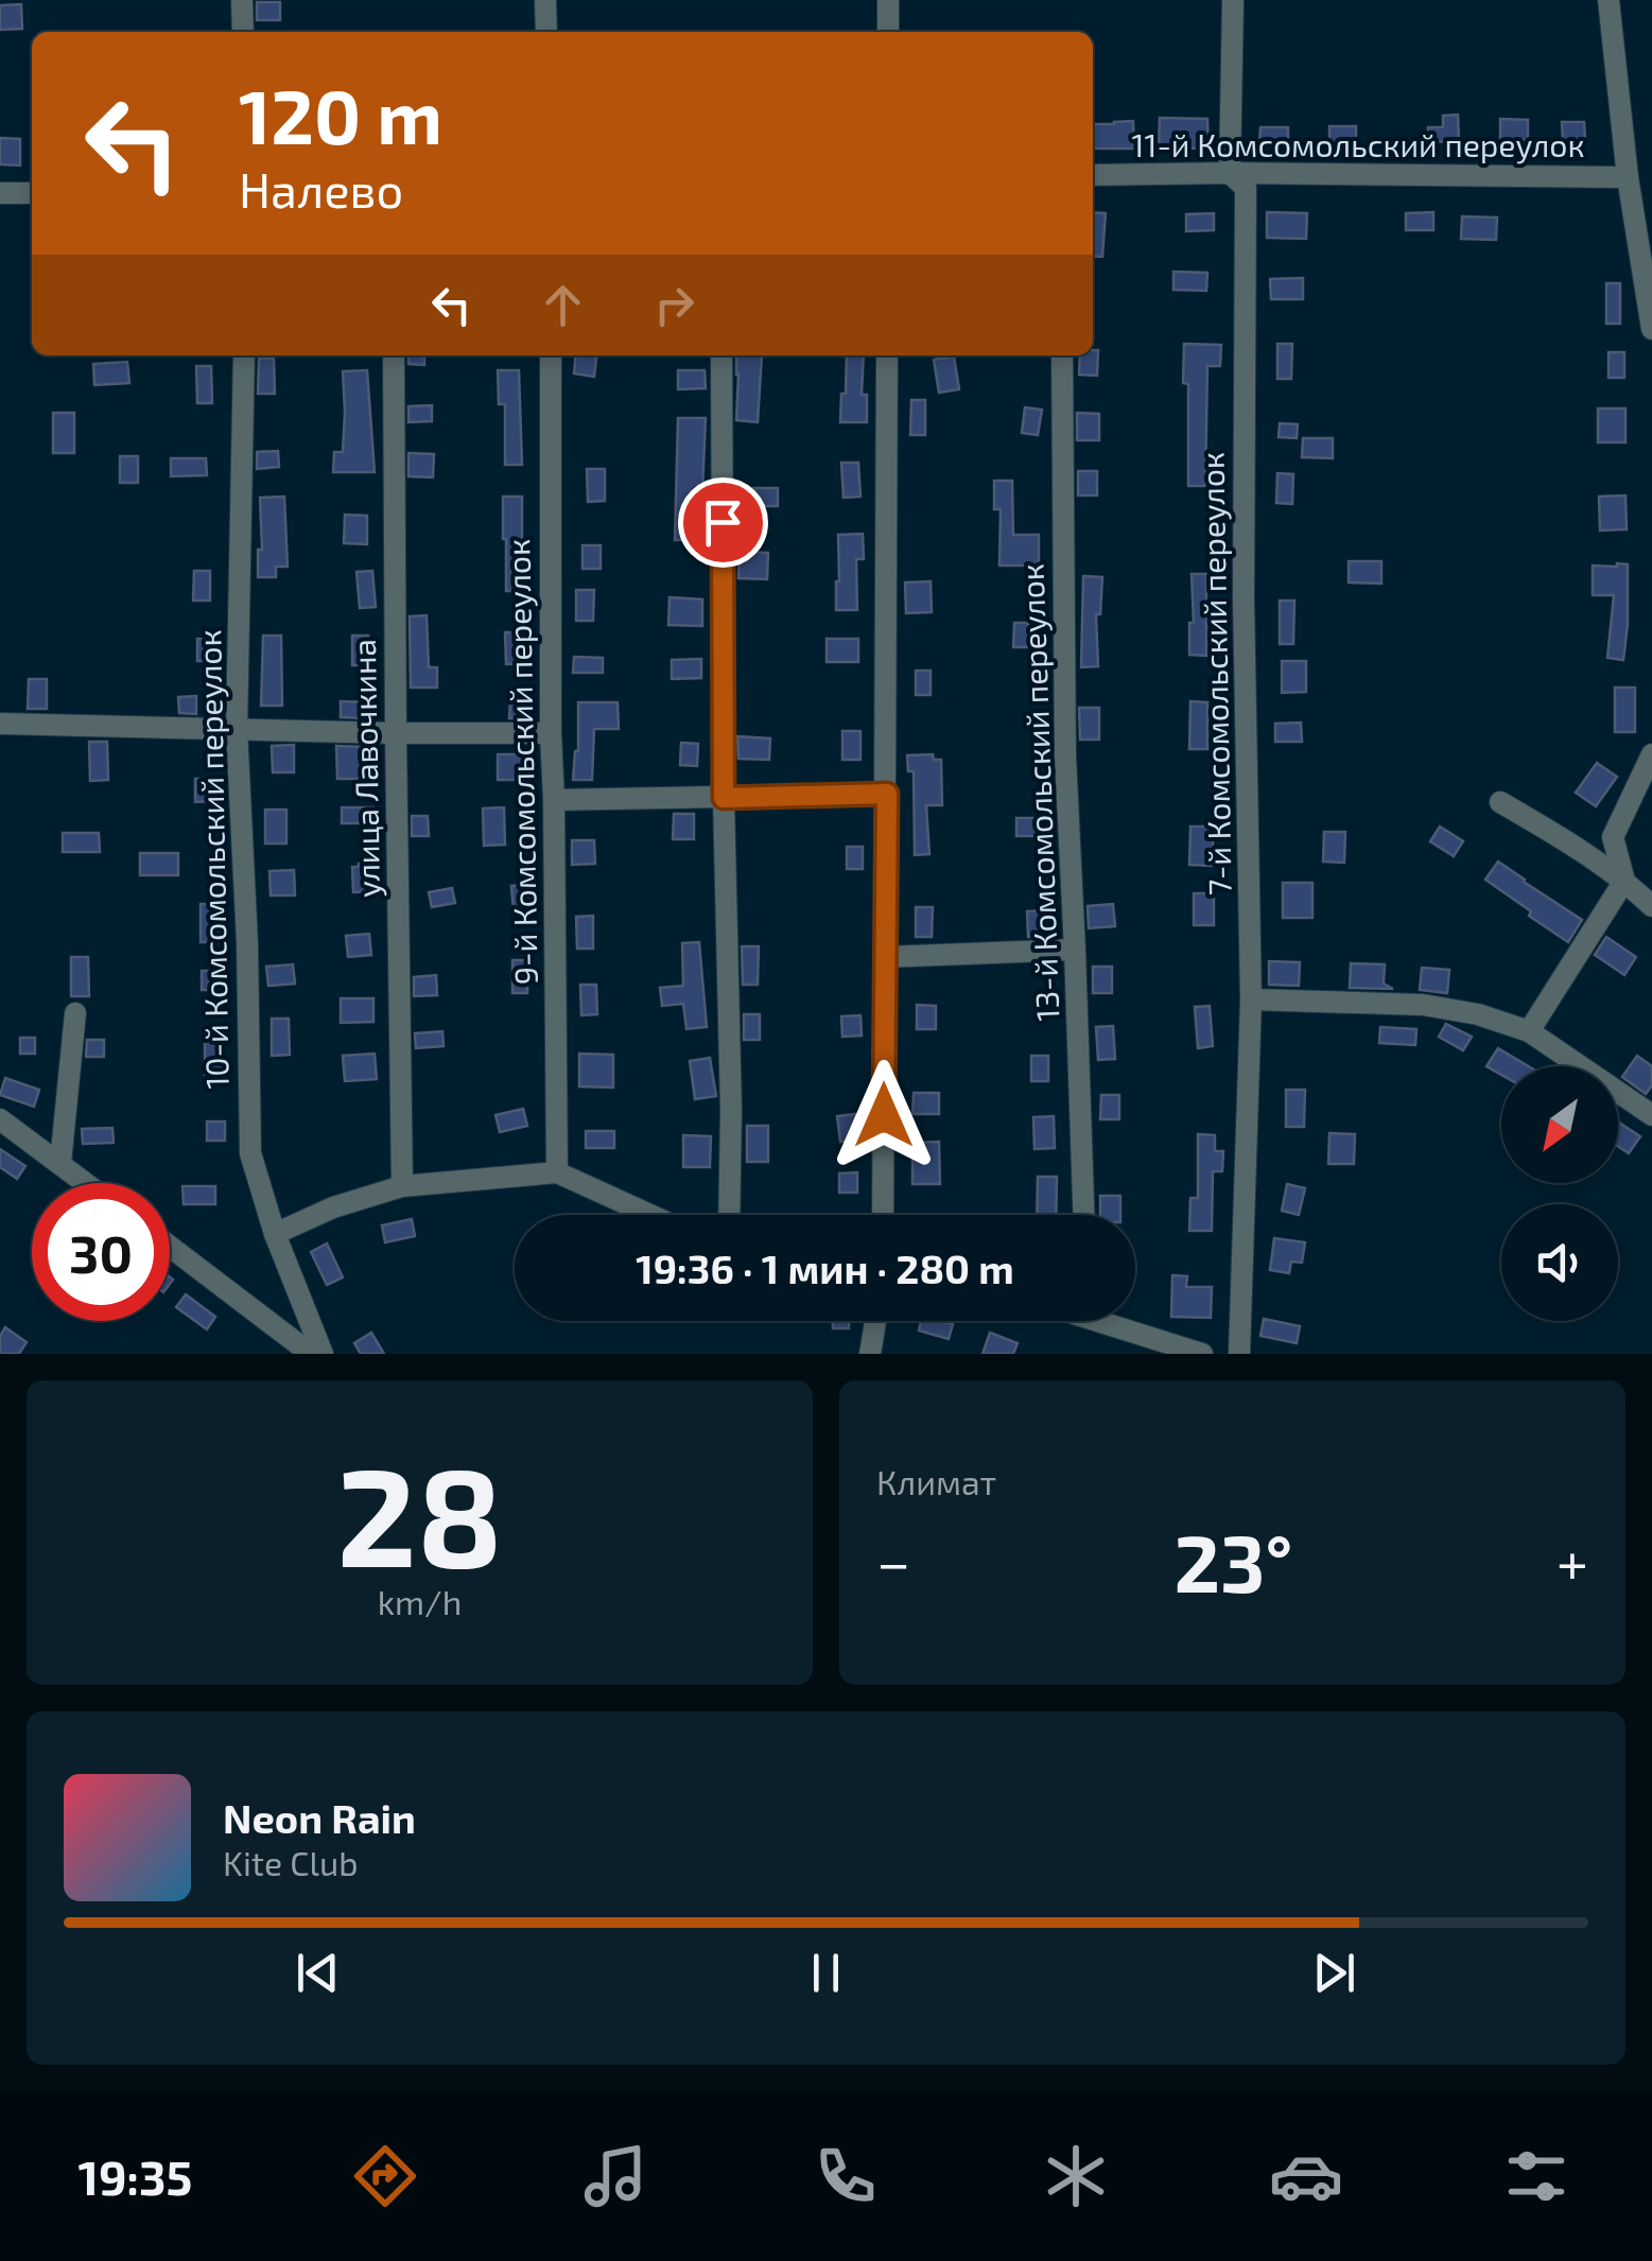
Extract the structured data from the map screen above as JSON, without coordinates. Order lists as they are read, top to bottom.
{
  "streets": {
    "street": [
      "11-й Комсомольский переулок",
      "7-й Комсомольский переулок",
      "9-й Комсомольский переулок",
      "улица Лавочкина",
      "13-й Комсомольский переулок",
      "10-й Комсомольский переулок"
    ]
  },
  "crossings": [
    ["11-й Комсомольский переулок", "7-й Комсомольский переулок"]
  ],
  "north": "bottom left",
  "page": {
    "turn": ["120 m", "Налево"],
    "limit": "30",
    "trip": "19:36 · 1 мин · 280 m",
    "tile": [
      ["28", "km/h"],
      "Климат"
    ],
    "heat": ["−", "23°", "+"],
    "song": ["Neon Rain", "Kite Club"],
    "tabs": "19:35"
  }
}
